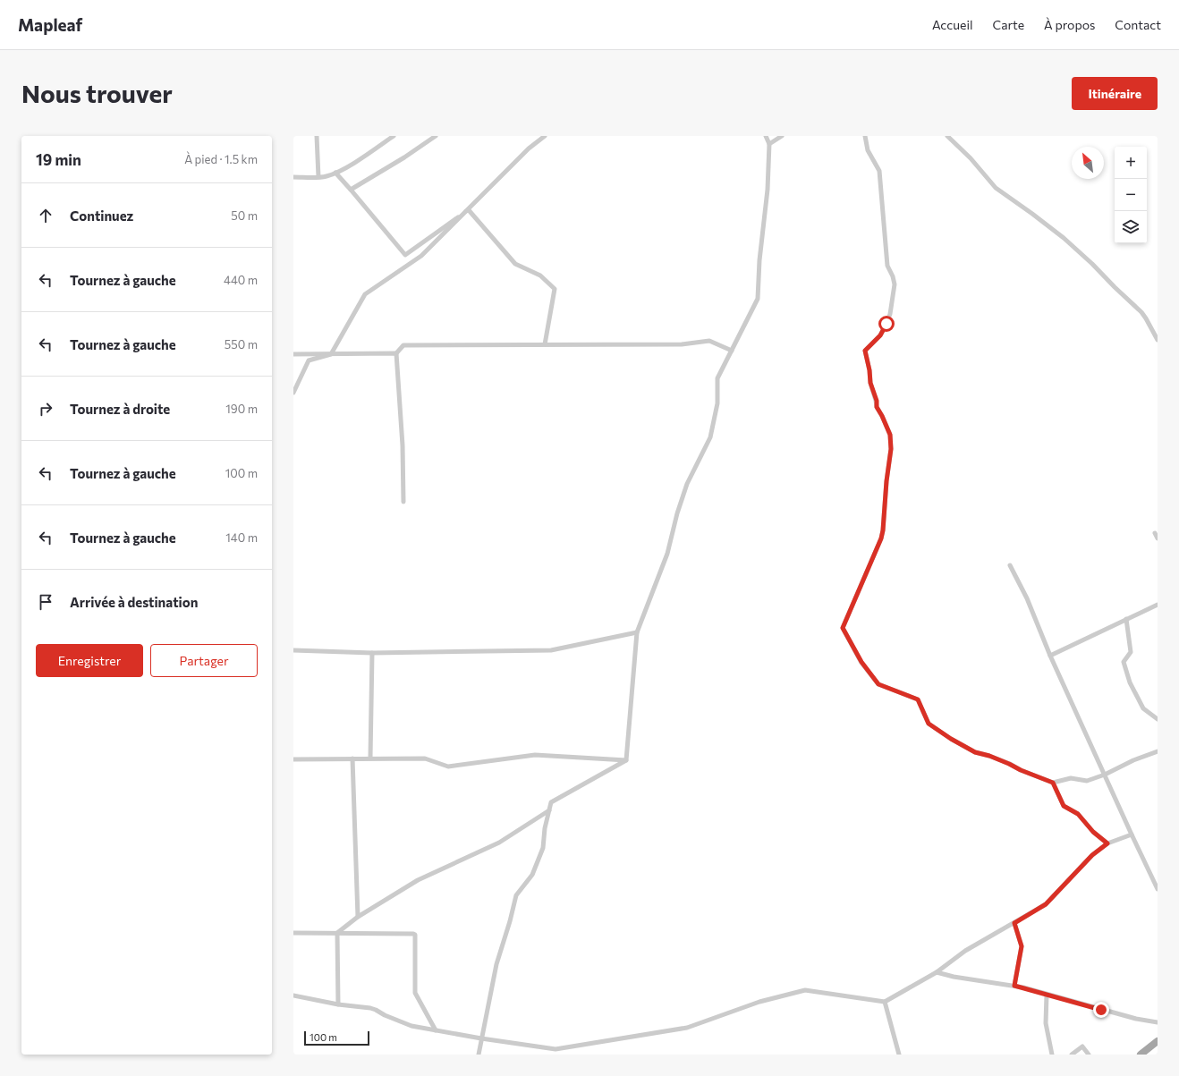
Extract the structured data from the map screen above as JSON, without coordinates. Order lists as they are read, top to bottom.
{
  "scale_bar": "100 m",
  "north": "top left",
  "page": {
    "header": "Mapleaf",
    "nav": [
      "Accueil",
      "Carte",
      "À propos",
      "Contact"
    ],
    "buttons": [
      "Itinéraire",
      ["Enregistrer", "Partager"]
    ],
    "title": "Nous trouver",
    "heading": ["19 min", "À pied · 1.5 km"],
    "map_buttons": ["+", "−"],
    "list": [
      ["Continuez", "50 m"],
      ["Tournez à gauche", "440 m"],
      ["Tournez à gauche", "550 m"],
      ["Tournez à droite", "190 m"],
      ["Tournez à gauche", "100 m"],
      ["Tournez à gauche", "140 m"],
      "Arrivée à destination"
    ],
    "scale": "100 m"
  }
}
